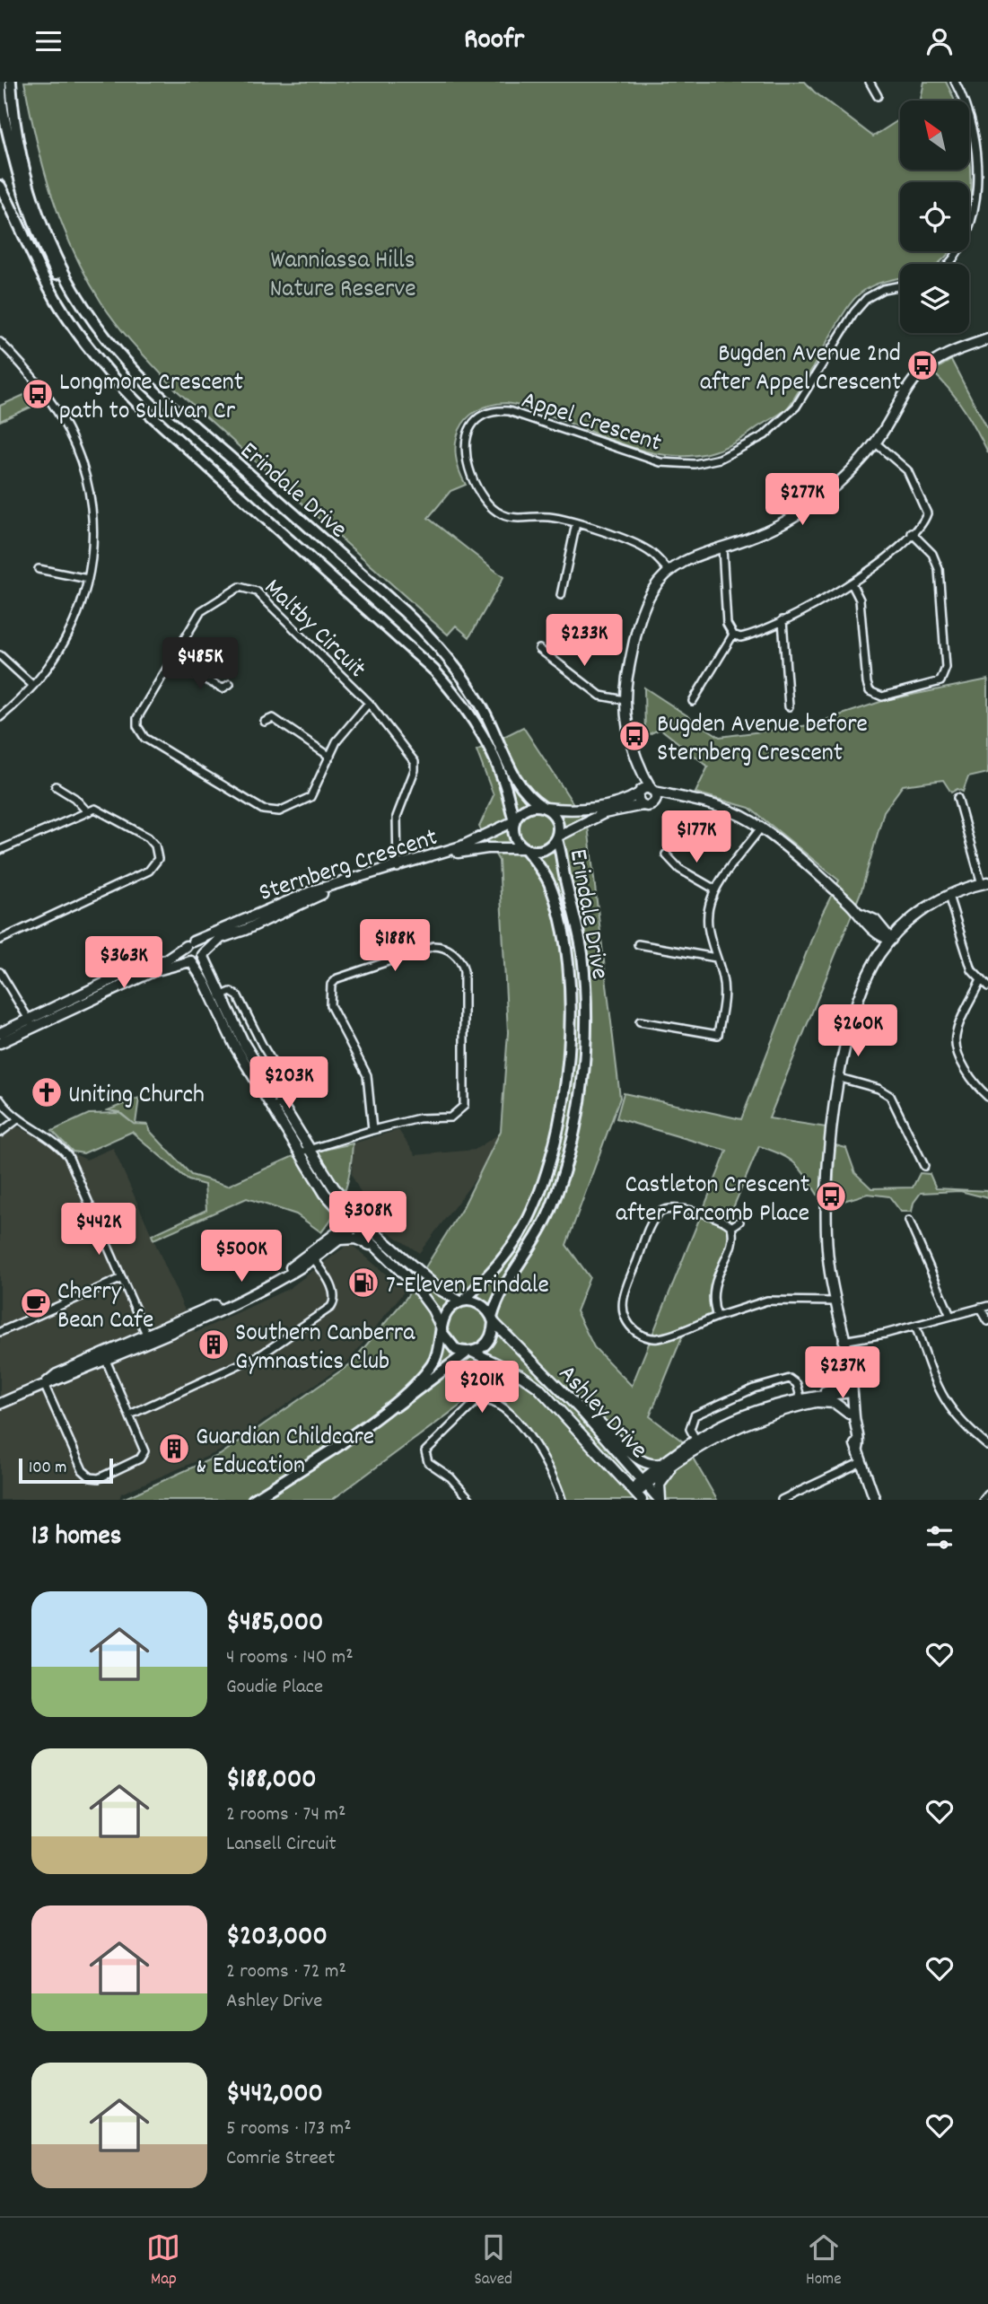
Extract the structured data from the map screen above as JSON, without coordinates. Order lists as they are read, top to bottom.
{
  "streets": {
    "main road": ["Erindale Drive"],
    "street": [
      "Appel Crescent",
      "Maltby Circuit",
      "Sternberg Crescent",
      "Ashley Drive"
    ]
  },
  "crossings": [
    ["Erindale Drive", "Sternberg Crescent"],
    ["Erindale Drive", "Ashley Drive"],
    ["Maltby Circuit", "Sternberg Crescent"]
  ],
  "parks": ["Wanniassa Hills Nature Reserve"],
  "places": {
    "bus stop": [
      "Bugden Avenue 2nd after Appel Crescent",
      "Longmore Crescent path to Sullivan Cr",
      "Bugden Avenue before Sternberg Crescent",
      "Castleton Crescent after Farcomb Place"
    ],
    "church": ["Uniting Church"],
    "fuel station": ["7-Eleven Erindale"],
    "cafe": ["Cherry Bean Cafe"],
    "building": ["Southern Canberra Gymnastics Club", "Guardian Childcare & Education"]
  },
  "scale_bar": "100 m",
  "north": "top left",
  "page": {
    "header": "Roofr",
    "price": [
      "$277K",
      "$233K",
      "$485K",
      "$177K",
      "$188K",
      "$363K",
      "$260K",
      "$203K",
      "$308K",
      "$442K",
      "$500K",
      "$237K",
      "$201K"
    ],
    "scale": "100 m",
    "heading": "13 homes",
    "list": [
      {
        "name": "$485,000",
        "note": "4 rooms · 140 m² · Goudie Place"
      },
      {
        "name": "$188,000",
        "note": "2 rooms · 74 m² · Lansell Circuit"
      },
      {
        "name": "$203,000",
        "note": "2 rooms · 72 m² · Ashley Drive"
      },
      {
        "name": "$442,000",
        "note": "5 rooms · 173 m² · Comrie Street"
      }
    ],
    "tabs": ["Map", "Saved", "Home"]
  }
}
